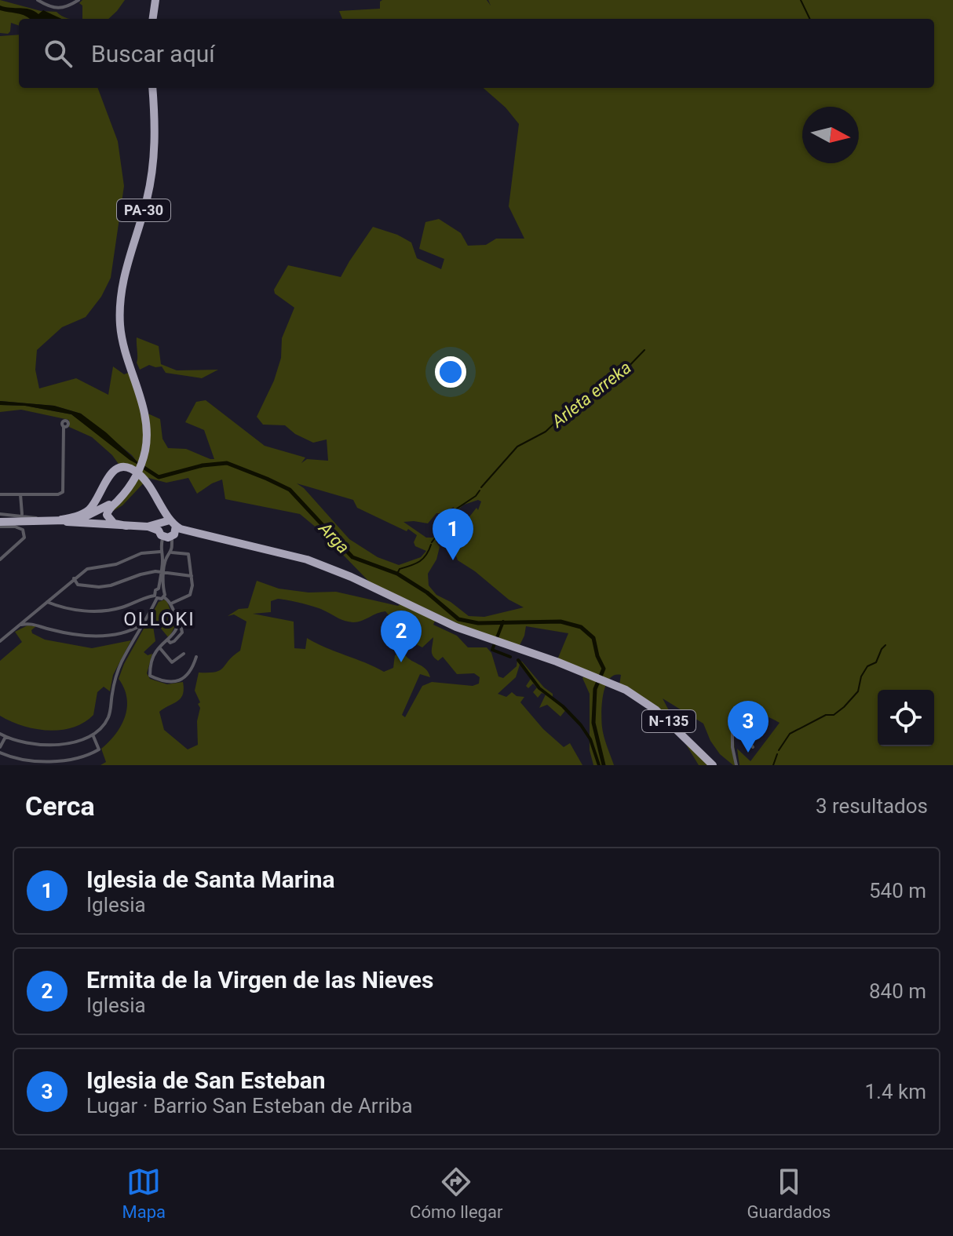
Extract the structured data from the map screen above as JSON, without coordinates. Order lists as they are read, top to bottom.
{
  "streets": {
    "highway": ["PA-30", "N-135"]
  },
  "crossings": [
    ["PA-30", "N-135"]
  ],
  "districts": ["OLLOKI"],
  "water": ["Arleta erreka", "Arga"],
  "north": "right",
  "page": {
    "search": "Buscar aquí",
    "pins": ["1", "2", "3"],
    "heading": ["Cerca", "3 resultados"],
    "list": [
      {
        "mark": "1",
        "name": "Iglesia de Santa Marina",
        "note": "Iglesia",
        "value": "540 m"
      },
      {
        "mark": "2",
        "name": "Ermita de la Virgen de las Nieves",
        "note": "Iglesia",
        "value": "840 m"
      },
      {
        "mark": "3",
        "name": "Iglesia de San Esteban",
        "note": "Lugar · Barrio San Esteban de Arriba",
        "value": "1.4 km"
      }
    ],
    "nav": ["Mapa", "Cómo llegar", "Guardados"]
  }
}
